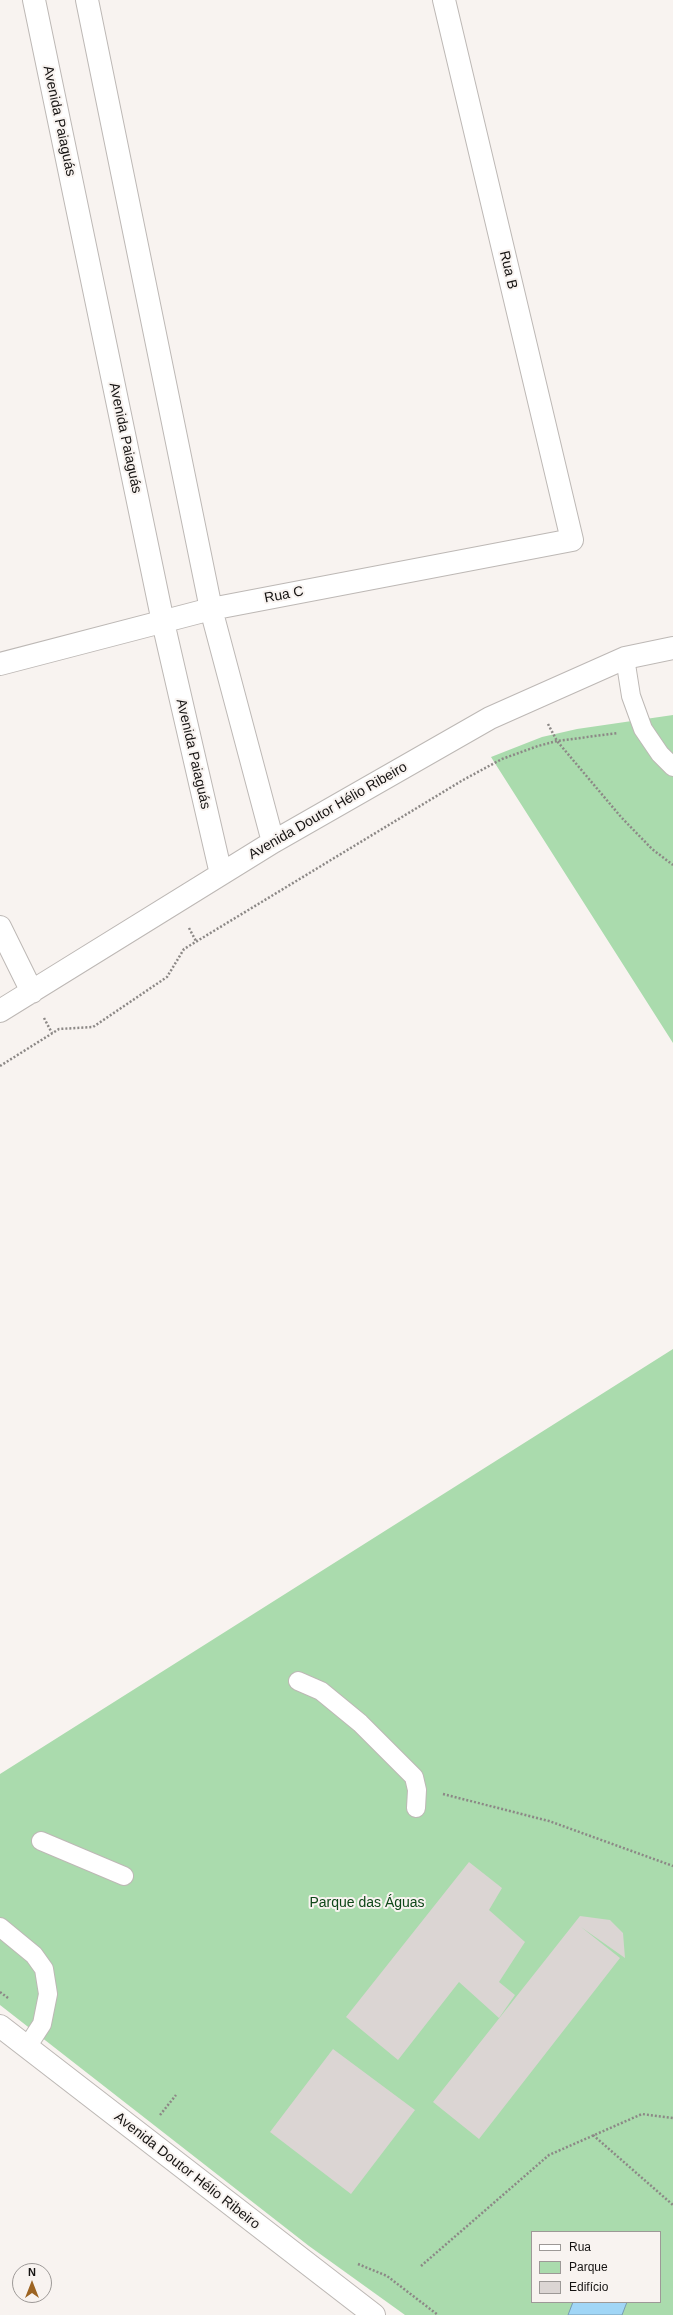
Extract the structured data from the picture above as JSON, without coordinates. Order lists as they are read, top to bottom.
{
  "streets": {
    "street": [
      "Avenida Paiaguás",
      "Rua B",
      "Rua C",
      "Avenida Doutor Hélio Ribeiro"
    ]
  },
  "crossings": [
    ["Avenida Paiaguás", "Rua C"],
    ["Avenida Paiaguás", "Avenida Doutor Hélio Ribeiro"],
    ["Rua B", "Rua C"]
  ],
  "parks": ["Parque das Águas"],
  "legend": ["Rua", "Parque", "Edifício"],
  "north": "top"
}
